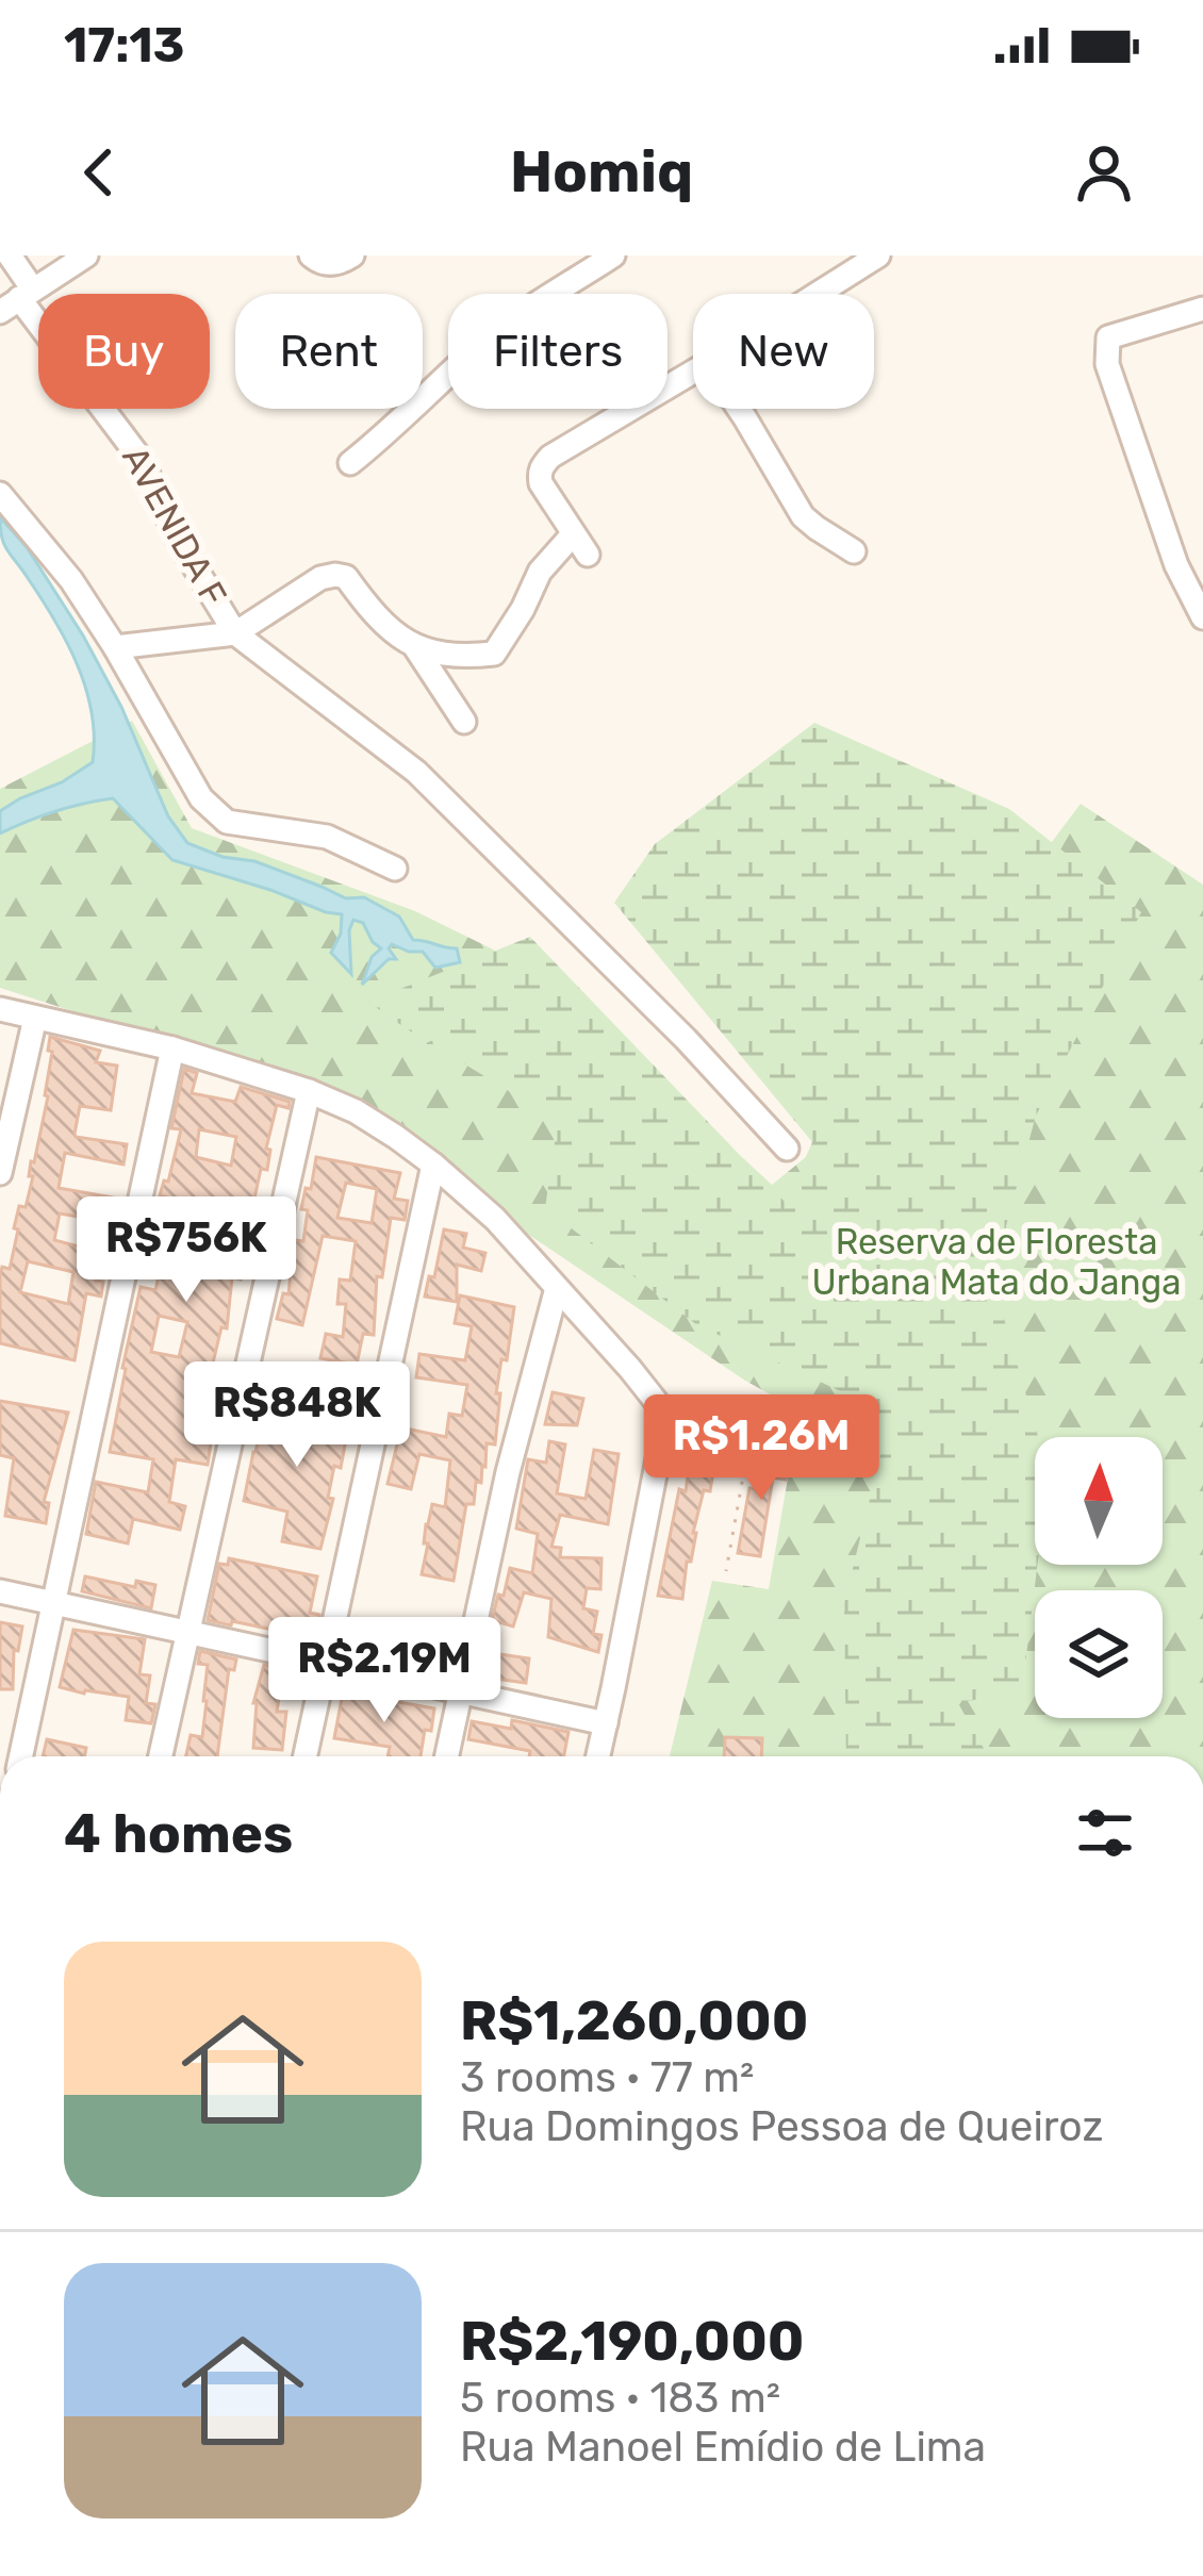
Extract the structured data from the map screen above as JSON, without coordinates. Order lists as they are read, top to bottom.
{
  "streets": {
    "street": ["AVENIDA F"]
  },
  "parks": ["Reserva de Floresta Urbana Mata do Janga"],
  "north": "top",
  "page": {
    "status": "17:13",
    "header": "Homiq",
    "chip": [
      "Buy",
      "Rent",
      "Filters",
      "New"
    ],
    "price": [
      "R$756K",
      "R$848K",
      "R$1.26M",
      "R$2.19M"
    ],
    "heading": "4 homes",
    "list": [
      {
        "name": "R$1,260,000",
        "note": "3 rooms · 77 m² · Rua Domingos Pessoa de Queiroz"
      },
      {
        "name": "R$2,190,000",
        "note": "5 rooms · 183 m² · Rua Manoel Emídio de Lima"
      }
    ]
  }
}
